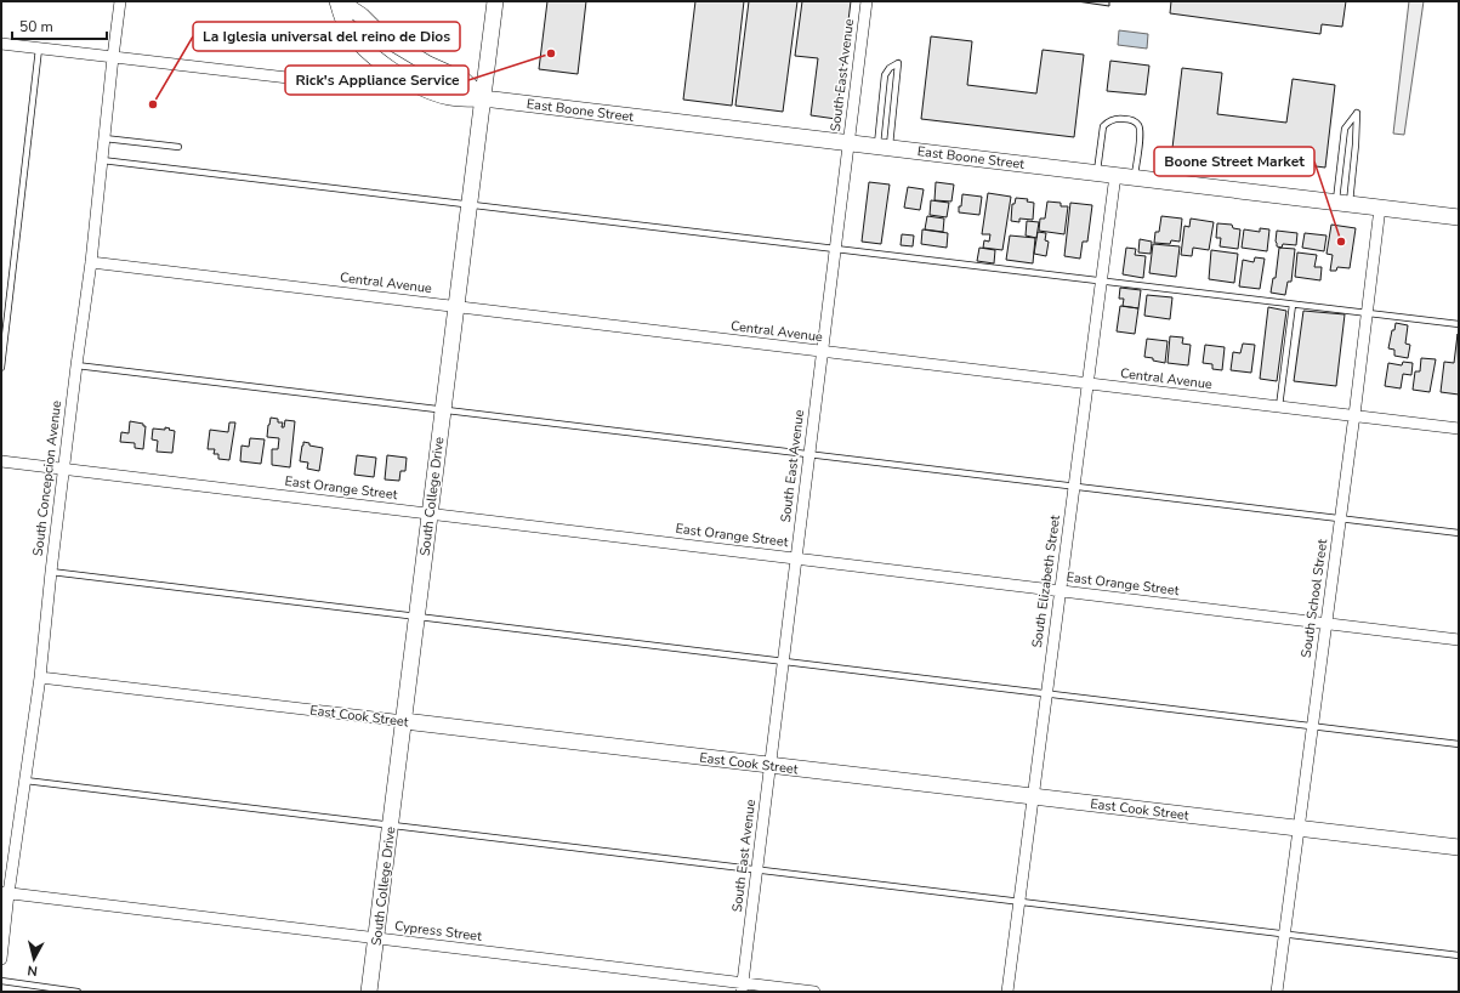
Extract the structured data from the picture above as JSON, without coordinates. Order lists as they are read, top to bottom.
{
  "streets": {
    "street": [
      "South East Avenue",
      "East Boone Street",
      "Central Avenue",
      "South Concepcion Avenue",
      "East Orange Street",
      "South College Drive",
      "South Elizabeth Street",
      "South School Street",
      "East Cook Street",
      "Cypress Street"
    ]
  },
  "crossings": [
    ["South East Avenue", "East Boone Street"],
    ["South East Avenue", "Central Avenue"],
    ["South East Avenue", "East Orange Street"],
    ["South East Avenue", "East Cook Street"],
    ["South East Avenue", "Cypress Street"],
    ["East Boone Street", "South College Drive"],
    ["East Boone Street", "South Elizabeth Street"],
    ["East Boone Street", "South School Street"],
    ["Central Avenue", "South Concepcion Avenue"],
    ["Central Avenue", "South College Drive"],
    ["Central Avenue", "South Elizabeth Street"],
    ["Central Avenue", "South School Street"],
    ["South Concepcion Avenue", "East Orange Street"],
    ["South Concepcion Avenue", "East Cook Street"],
    ["South Concepcion Avenue", "Cypress Street"],
    ["East Orange Street", "South College Drive"],
    ["East Orange Street", "South Elizabeth Street"],
    ["East Orange Street", "South School Street"],
    ["South College Drive", "East Cook Street"],
    ["South College Drive", "Cypress Street"],
    ["South Elizabeth Street", "East Cook Street"],
    ["South School Street", "East Cook Street"]
  ],
  "places": ["Rick's Appliance Service", "La Iglesia universal del reino de Dios", "Boone Street Market"],
  "scale_bar": "50 m",
  "north": "bottom"
}
